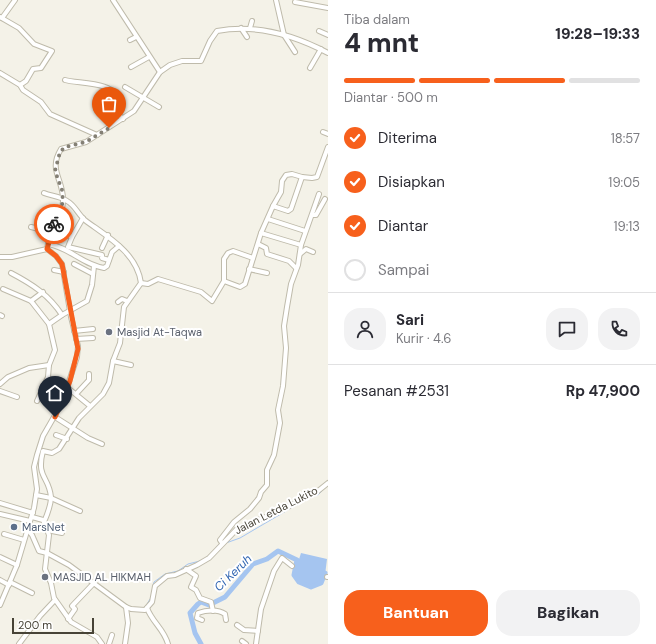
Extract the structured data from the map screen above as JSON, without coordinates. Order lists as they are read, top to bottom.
{
  "streets": {
    "street": ["Jalan Letda Lukito"]
  },
  "water": ["Ci Keruh"],
  "places": ["Masjid At-Taqwa", "MarsNet", "MASJID AL HIKMAH"],
  "scale_bar": "200 m",
  "page": {
    "heading": ["4 mnt", "Tiba dalam", "19:28–19:33"],
    "panel": [
      "Sari",
      "Kurir · 4.6",
      "Pesanan #2531",
      "Rp 47,900"
    ],
    "bar": "Diantar · 500 m",
    "list": [
      ["Diterima", "18:57"],
      ["Disiapkan", "19:05"],
      ["Diantar", "19:13"],
      "Sampai"
    ],
    "buttons": ["Bantuan", "Bagikan"],
    "scale": "200 m"
  }
}
